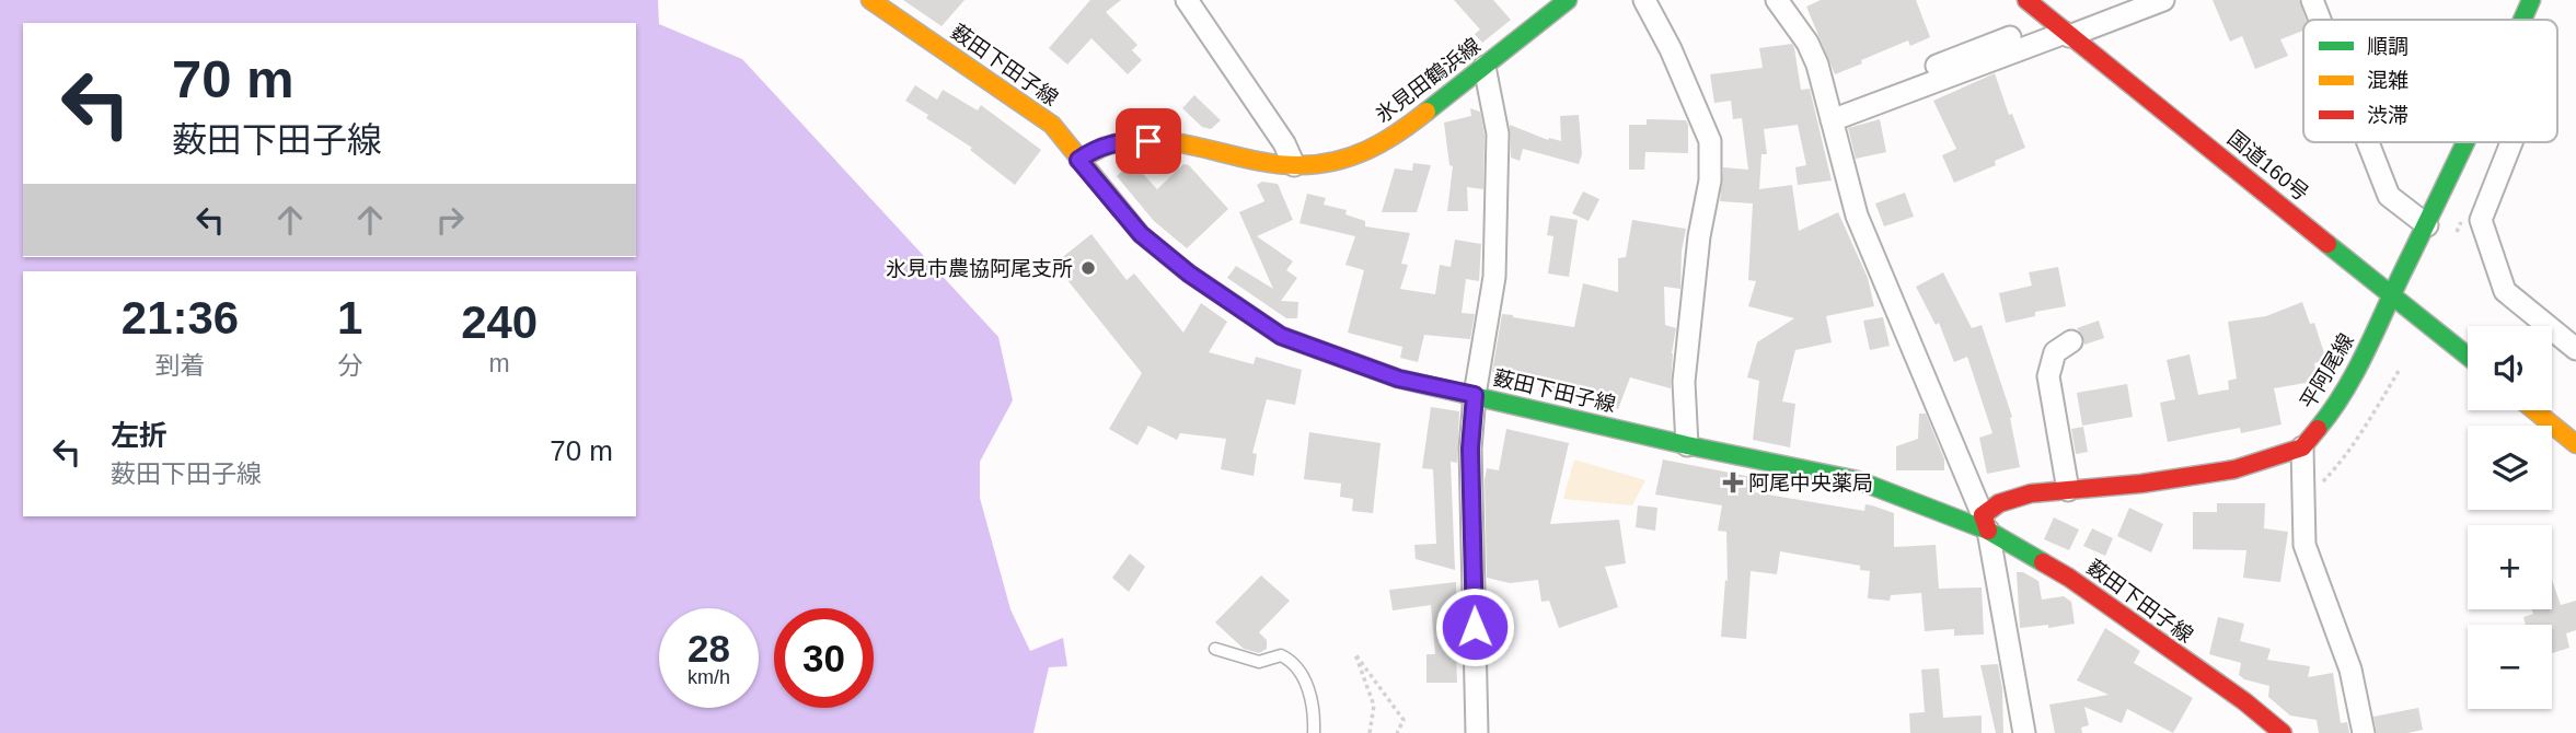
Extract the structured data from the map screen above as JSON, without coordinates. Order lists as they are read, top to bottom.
{
  "streets": {
    "main road": [
      "薮田下田子線",
      "氷見田鶴浜線",
      "国道160号",
      "平阿尾線"
    ]
  },
  "crossings": [
    ["薮田下田子線", "氷見田鶴浜線"],
    ["国道160号", "平阿尾線"]
  ],
  "places": {
    "other": ["氷見市農協阿尾支所"],
    "health": ["阿尾中央薬局"]
  },
  "legend": ["順調", "混雑", "渋滞"],
  "page": {
    "turn": ["70 m", "薮田下田子線"],
    "eta": [
      "21:36",
      "到着",
      "1",
      "分",
      "240",
      "m"
    ],
    "map_buttons": ["+", "−"],
    "list": [
      {
        "name": "左折",
        "note": "薮田下田子線",
        "value": "70 m"
      }
    ],
    "speed": "28 km/h",
    "limit": "30"
  }
}
